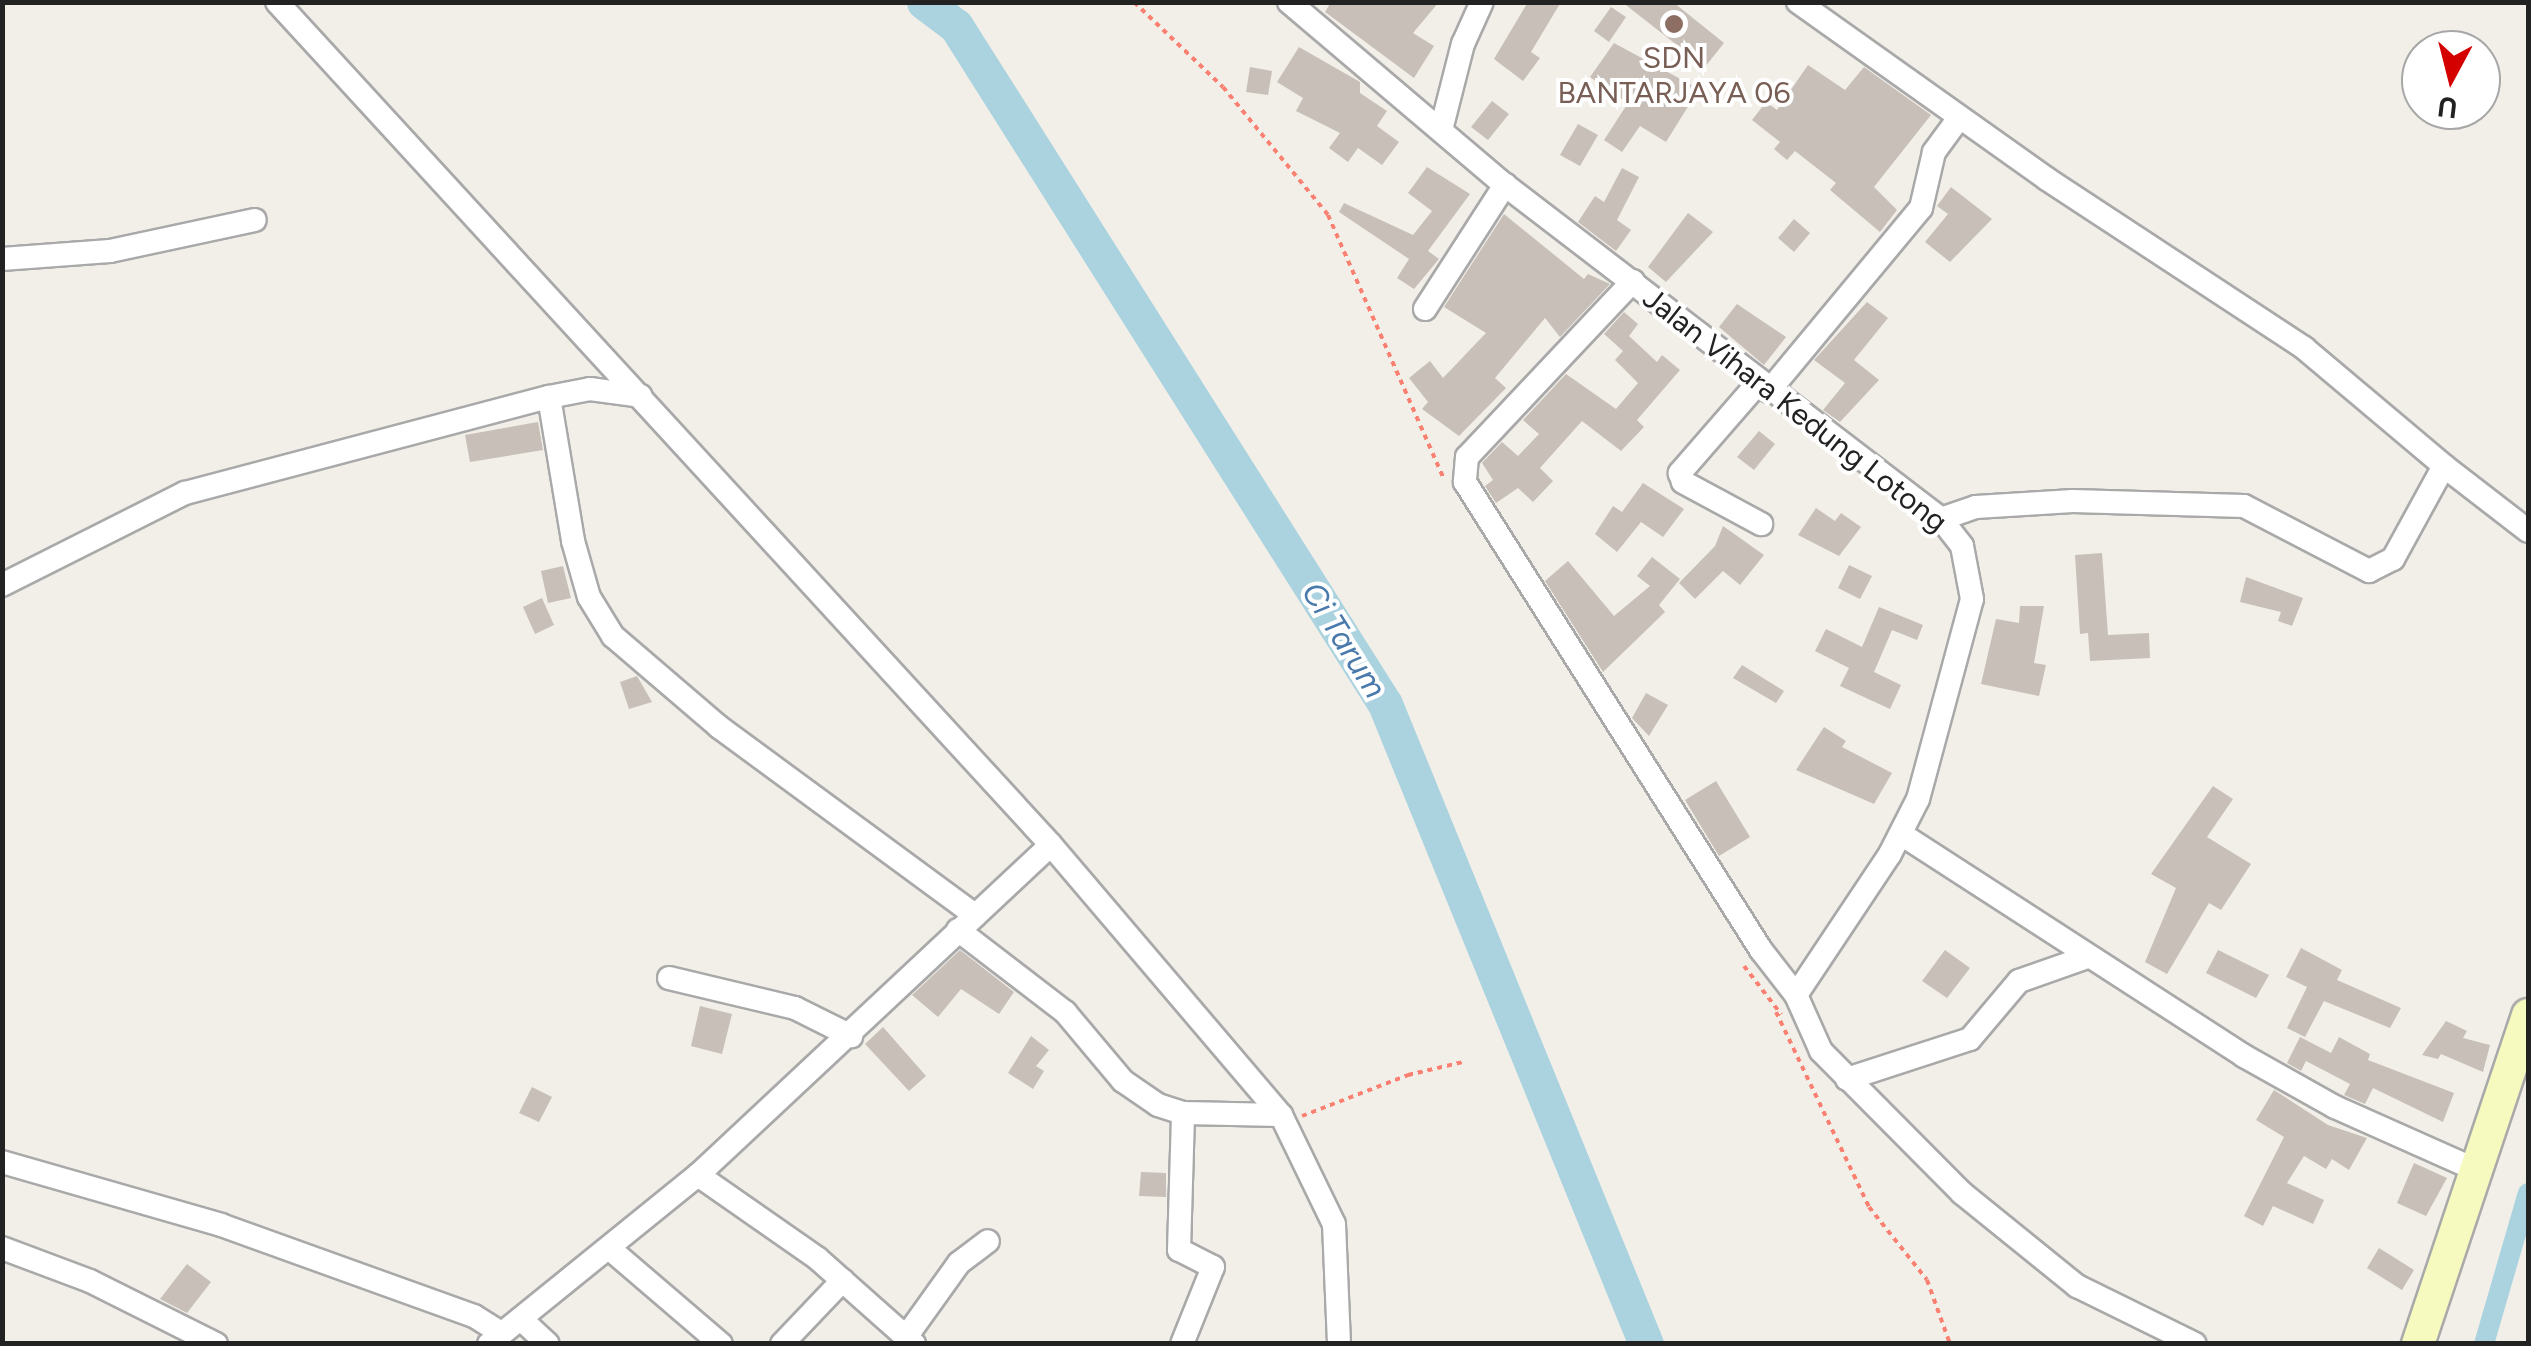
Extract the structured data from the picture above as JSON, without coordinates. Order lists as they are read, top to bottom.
{
  "streets": {
    "street": ["Jalan Vihara Kedung Lotong"]
  },
  "water": ["Ci Tarum"],
  "places": ["SDN BANTARJAYA 06"],
  "north": "bottom"
}
